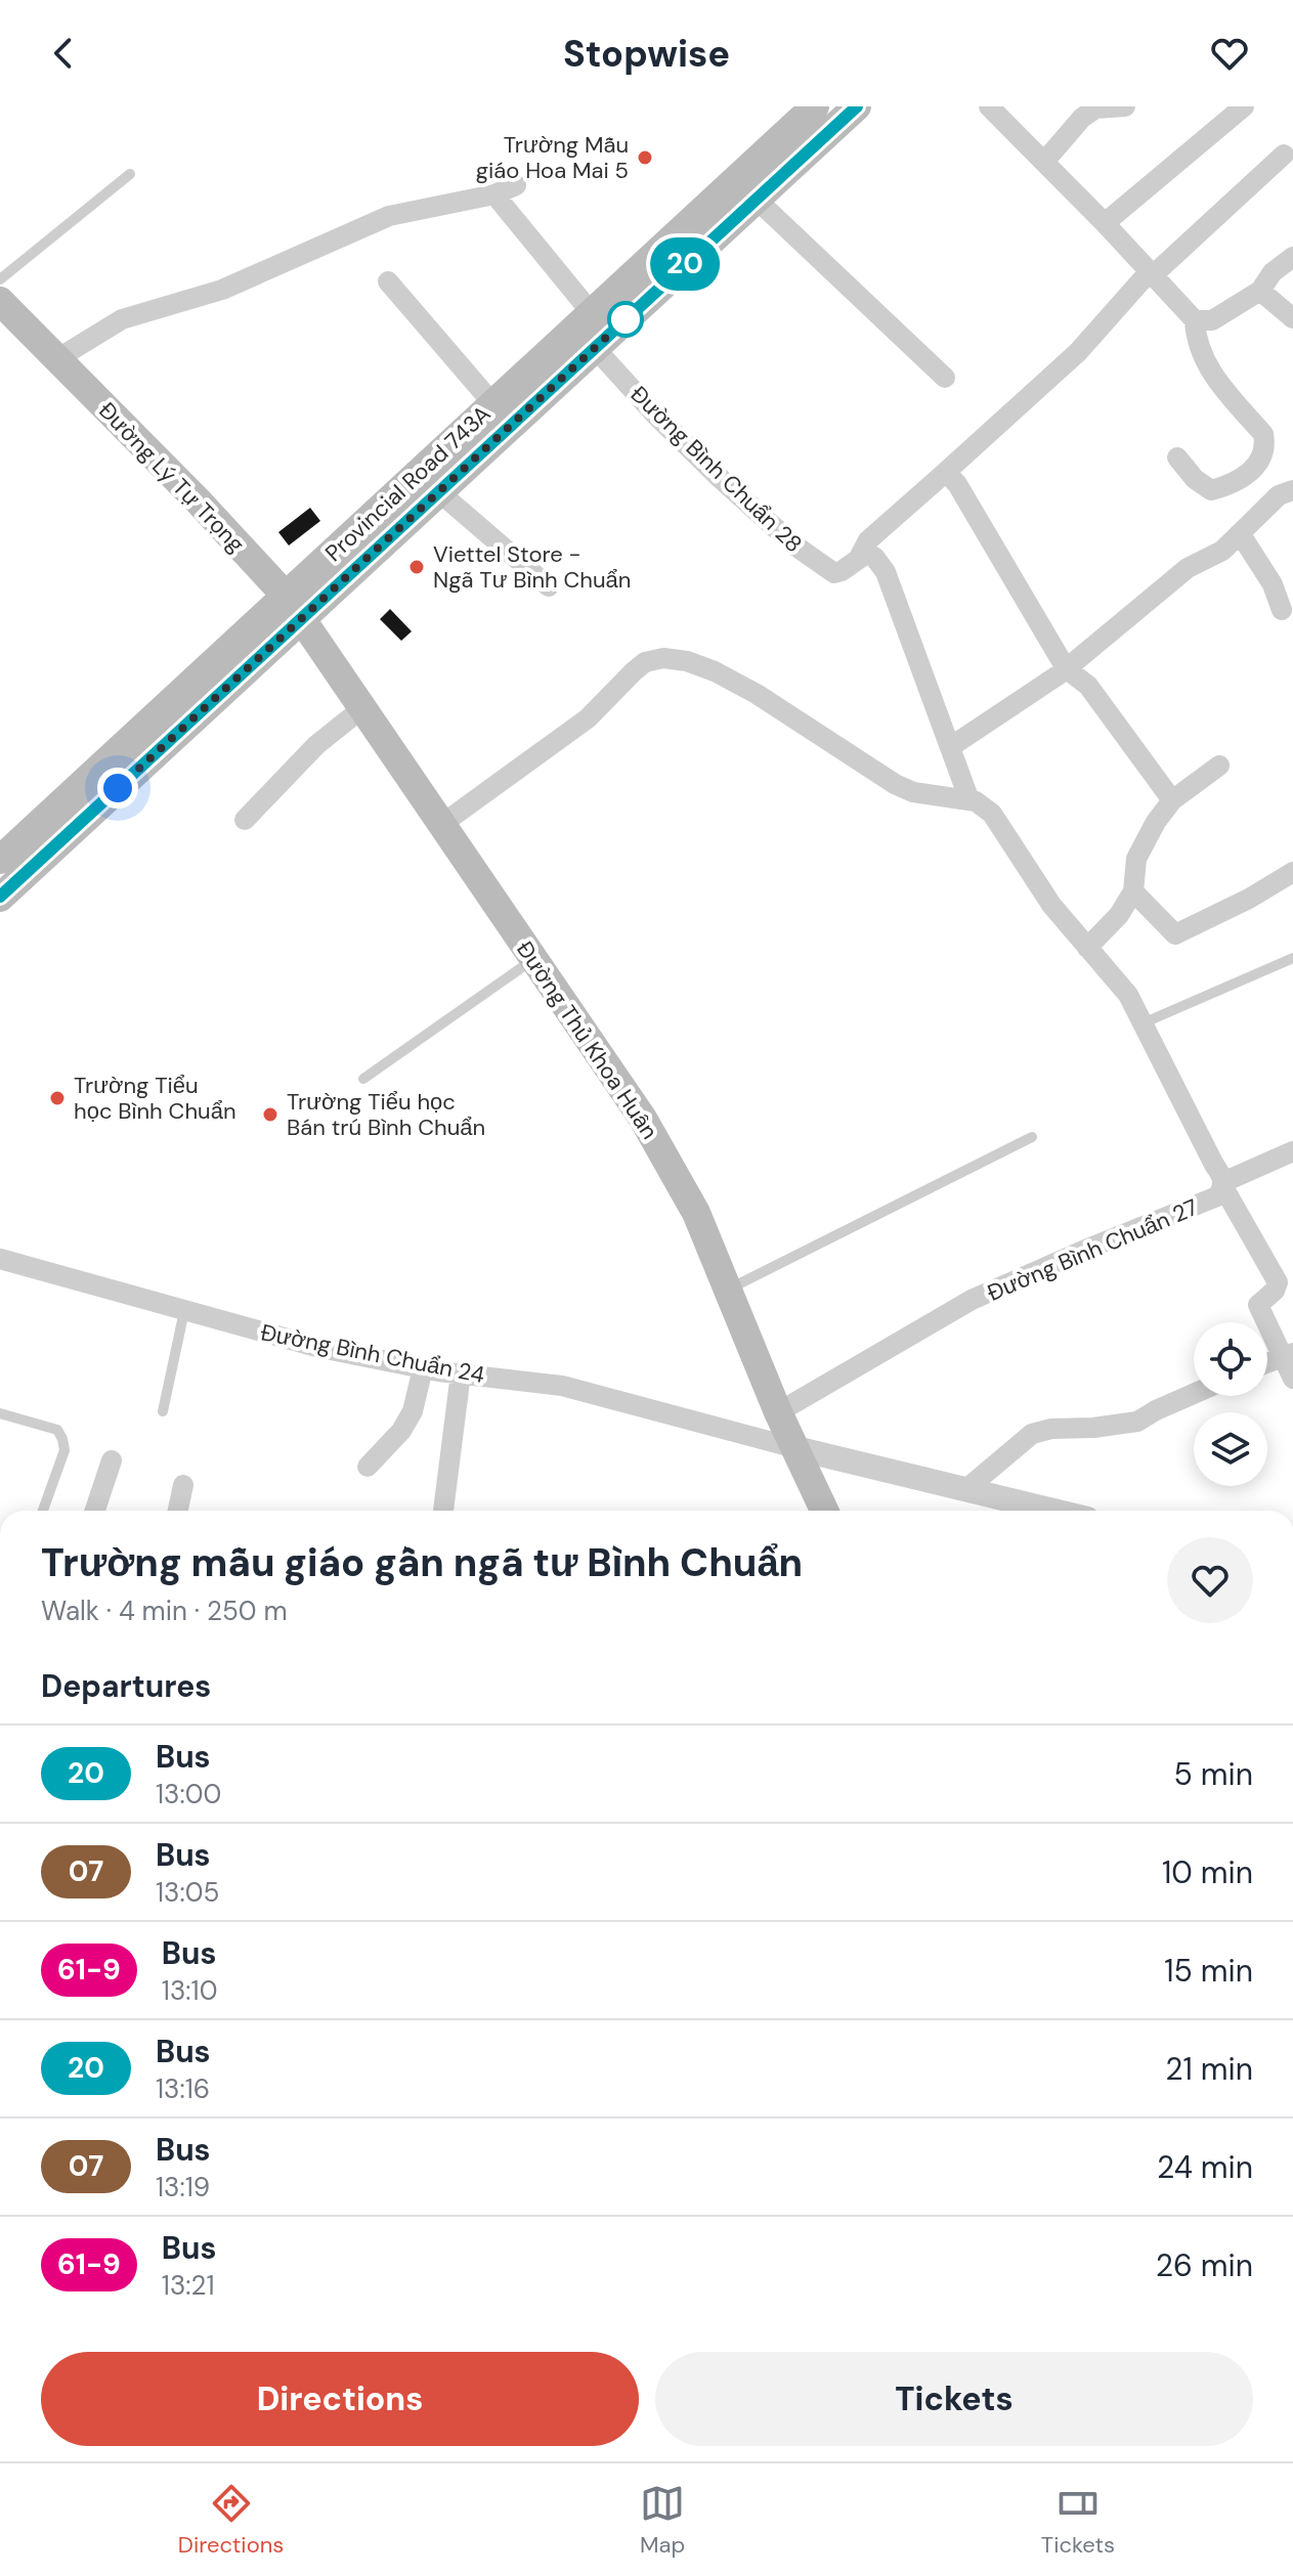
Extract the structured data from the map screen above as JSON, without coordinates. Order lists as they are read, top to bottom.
{
  "streets": {
    "main road": ["Đường Lý Tự Trọng", "Provincial Road 743A", "Đường Thủ Khoa Huân"],
    "street": ["Đường Bình Chuẩn 28", "Đường Bình Chuẩn 27", "Đường Bình Chuẩn 24"]
  },
  "crossings": [
    ["Đường Bình Chuẩn 28", "Provincial Road 743A"],
    ["Đường Lý Tự Trọng", "Provincial Road 743A"],
    ["Đường Lý Tự Trọng", "Đường Thủ Khoa Huân"],
    ["Provincial Road 743A", "Đường Thủ Khoa Huân"],
    ["Đường Thủ Khoa Huân", "Đường Bình Chuẩn 27"],
    ["Đường Thủ Khoa Huân", "Đường Bình Chuẩn 24"]
  ],
  "places": [
    "Trường Mẫu giáo Hoa Mai 5",
    "Viettel Store - Ngã Tư Bình Chuẩn",
    "Trường Tiểu học Bình Chuẩn",
    "Trường Tiểu học Bán trú Bình Chuẩn"
  ],
  "lines": ["bus line 20"],
  "page": {
    "header": "Stopwise",
    "on_map": "20",
    "heading": [
      ["Trường mẫu giáo gần ngã tư Bình Chuẩn", "Walk · 4 min · 250 m"],
      "Departures"
    ],
    "list": [
      {
        "mark": "20",
        "name": "Bus",
        "note": "13:00",
        "value": "5 min"
      },
      {
        "mark": "07",
        "name": "Bus",
        "note": "13:05",
        "value": "10 min"
      },
      {
        "mark": "61-9",
        "name": "Bus",
        "note": "13:10",
        "value": "15 min"
      },
      {
        "mark": "20",
        "name": "Bus",
        "note": "13:16",
        "value": "21 min"
      },
      {
        "mark": "07",
        "name": "Bus",
        "note": "13:19",
        "value": "24 min"
      },
      {
        "mark": "61-9",
        "name": "Bus",
        "note": "13:21",
        "value": "26 min"
      }
    ],
    "buttons": ["Directions", "Tickets"],
    "tabs": ["Directions", "Map", "Tickets"]
  }
}
